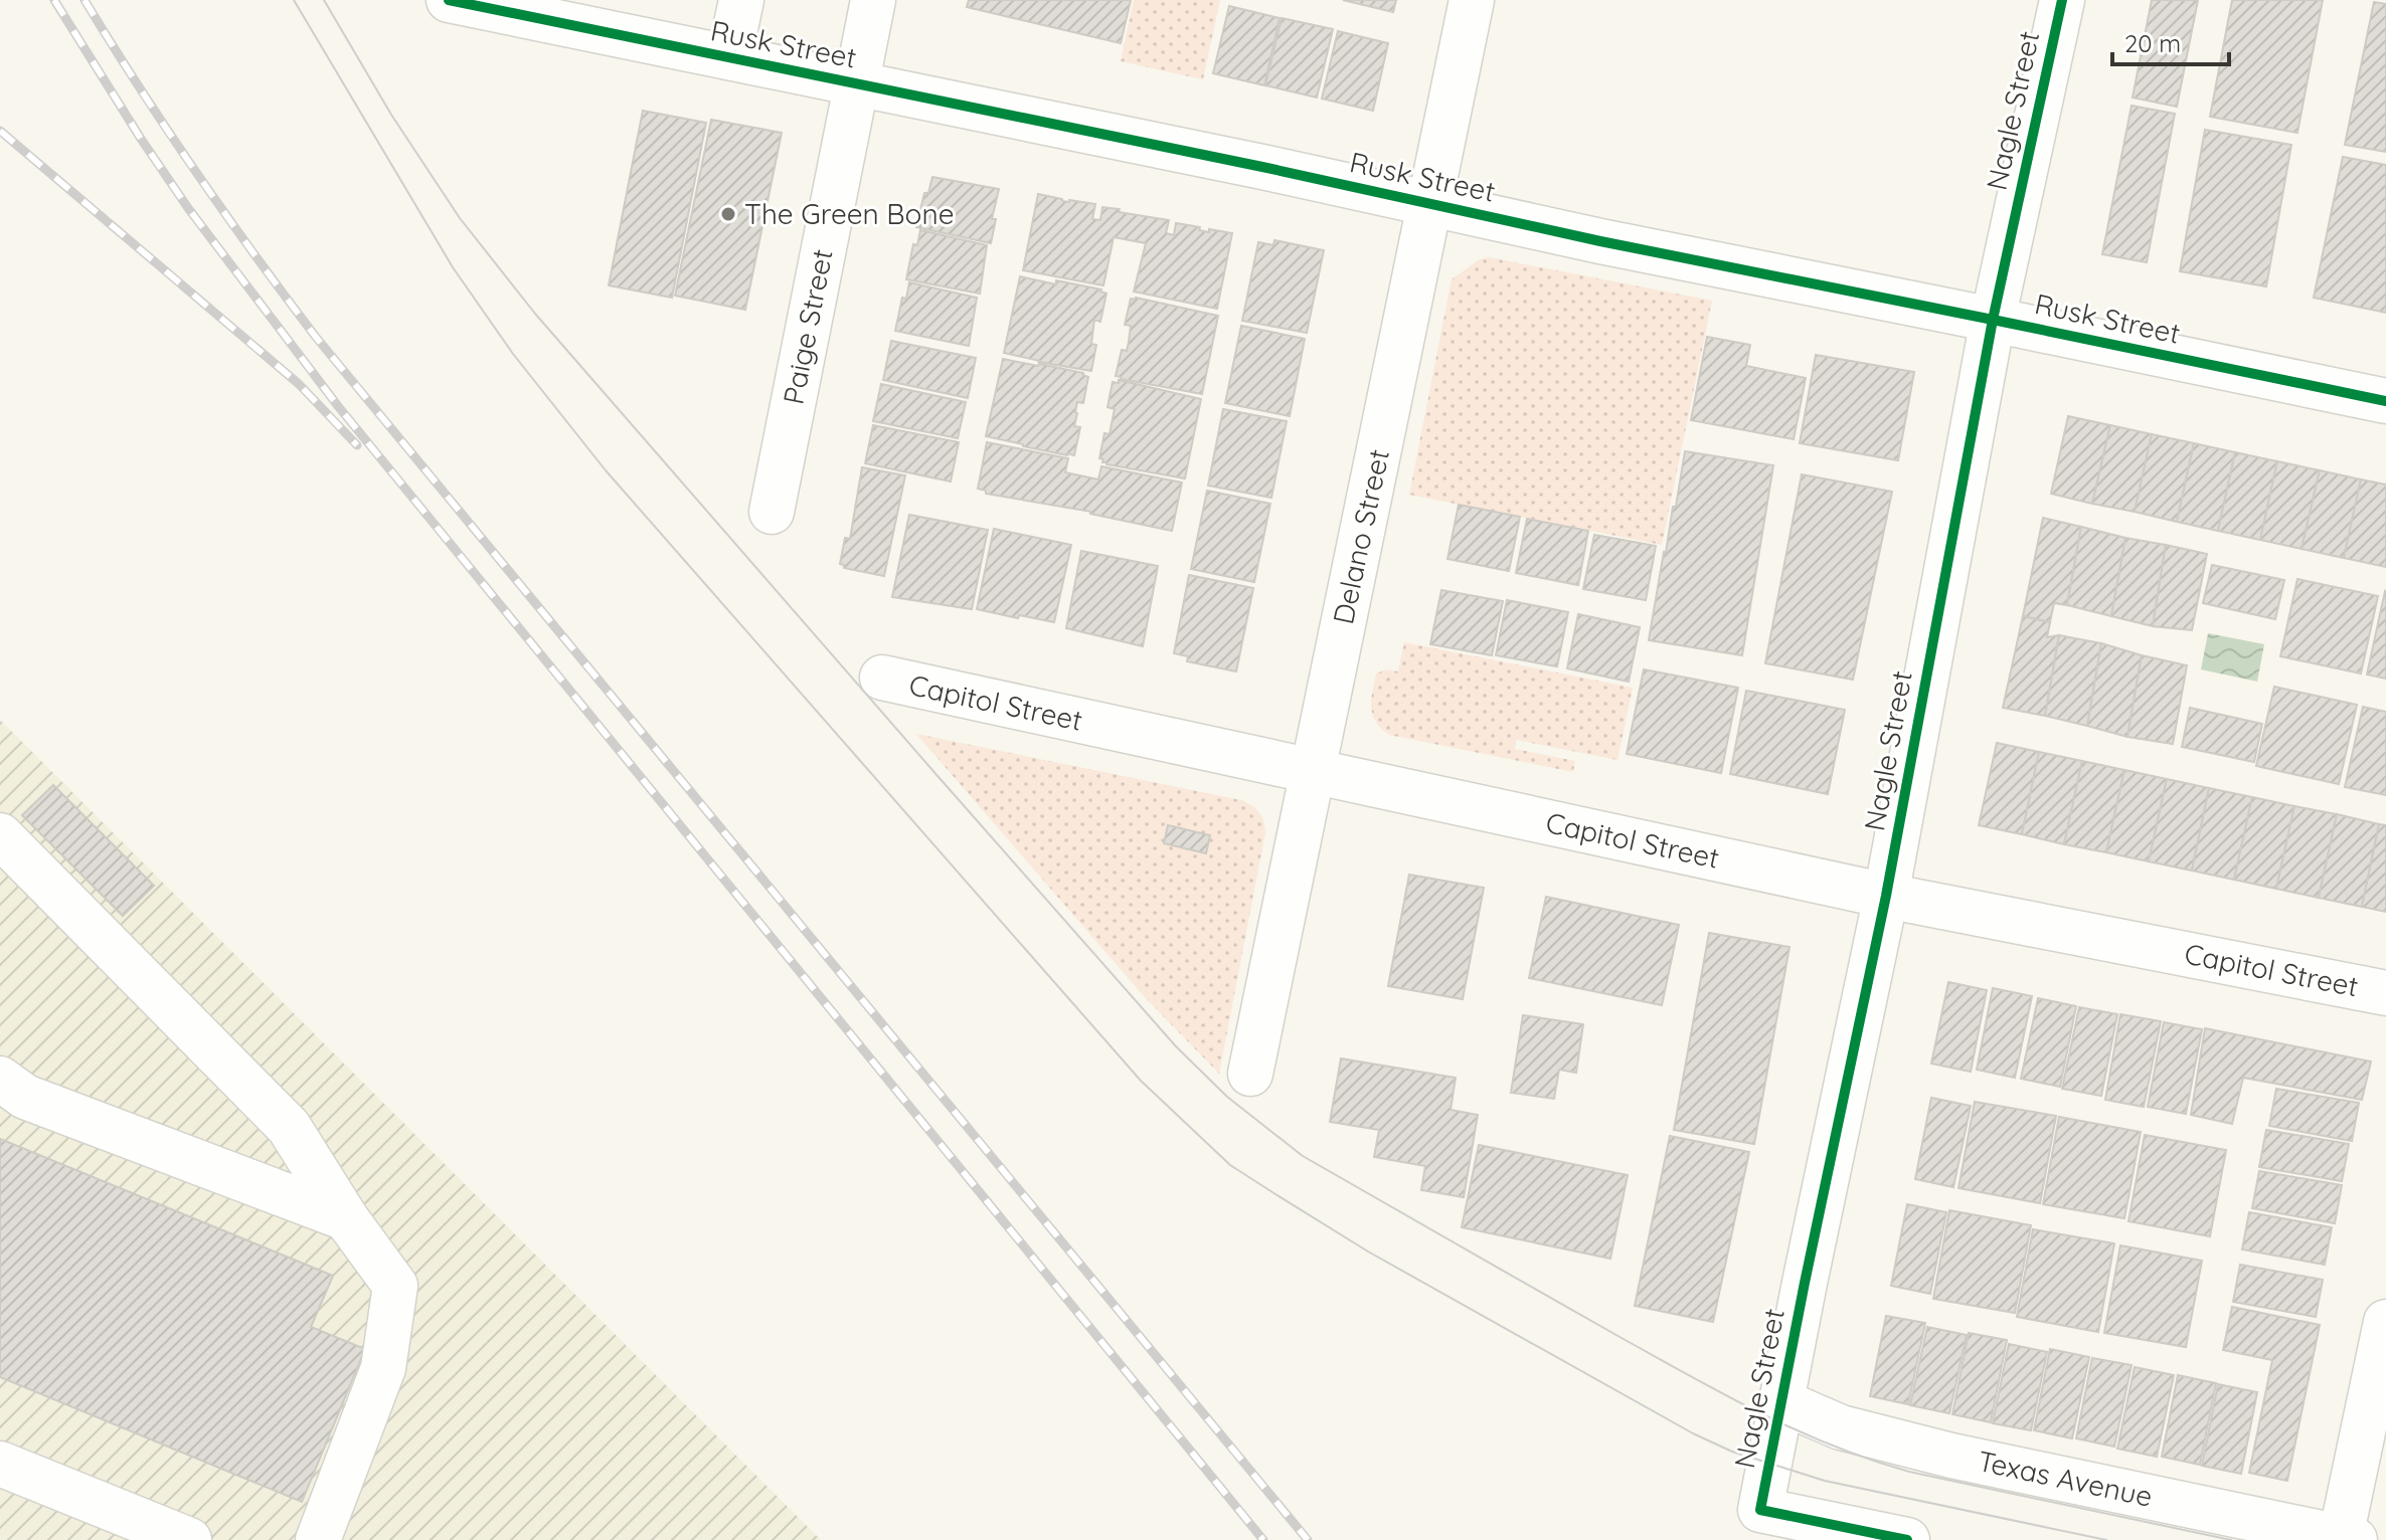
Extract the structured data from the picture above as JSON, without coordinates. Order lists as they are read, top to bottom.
{
  "streets": {
    "street": [
      "Rusk Street",
      "Nagle Street",
      "Paige Street",
      "Delano Street",
      "Capitol Street",
      "Texas Avenue"
    ]
  },
  "crossings": [
    ["Rusk Street", "Nagle Street"],
    ["Rusk Street", "Paige Street"],
    ["Rusk Street", "Delano Street"],
    ["Nagle Street", "Capitol Street"],
    ["Nagle Street", "Texas Avenue"],
    ["Delano Street", "Capitol Street"]
  ],
  "places": ["The Green Bone"],
  "scale_bar": "20 m"
}
